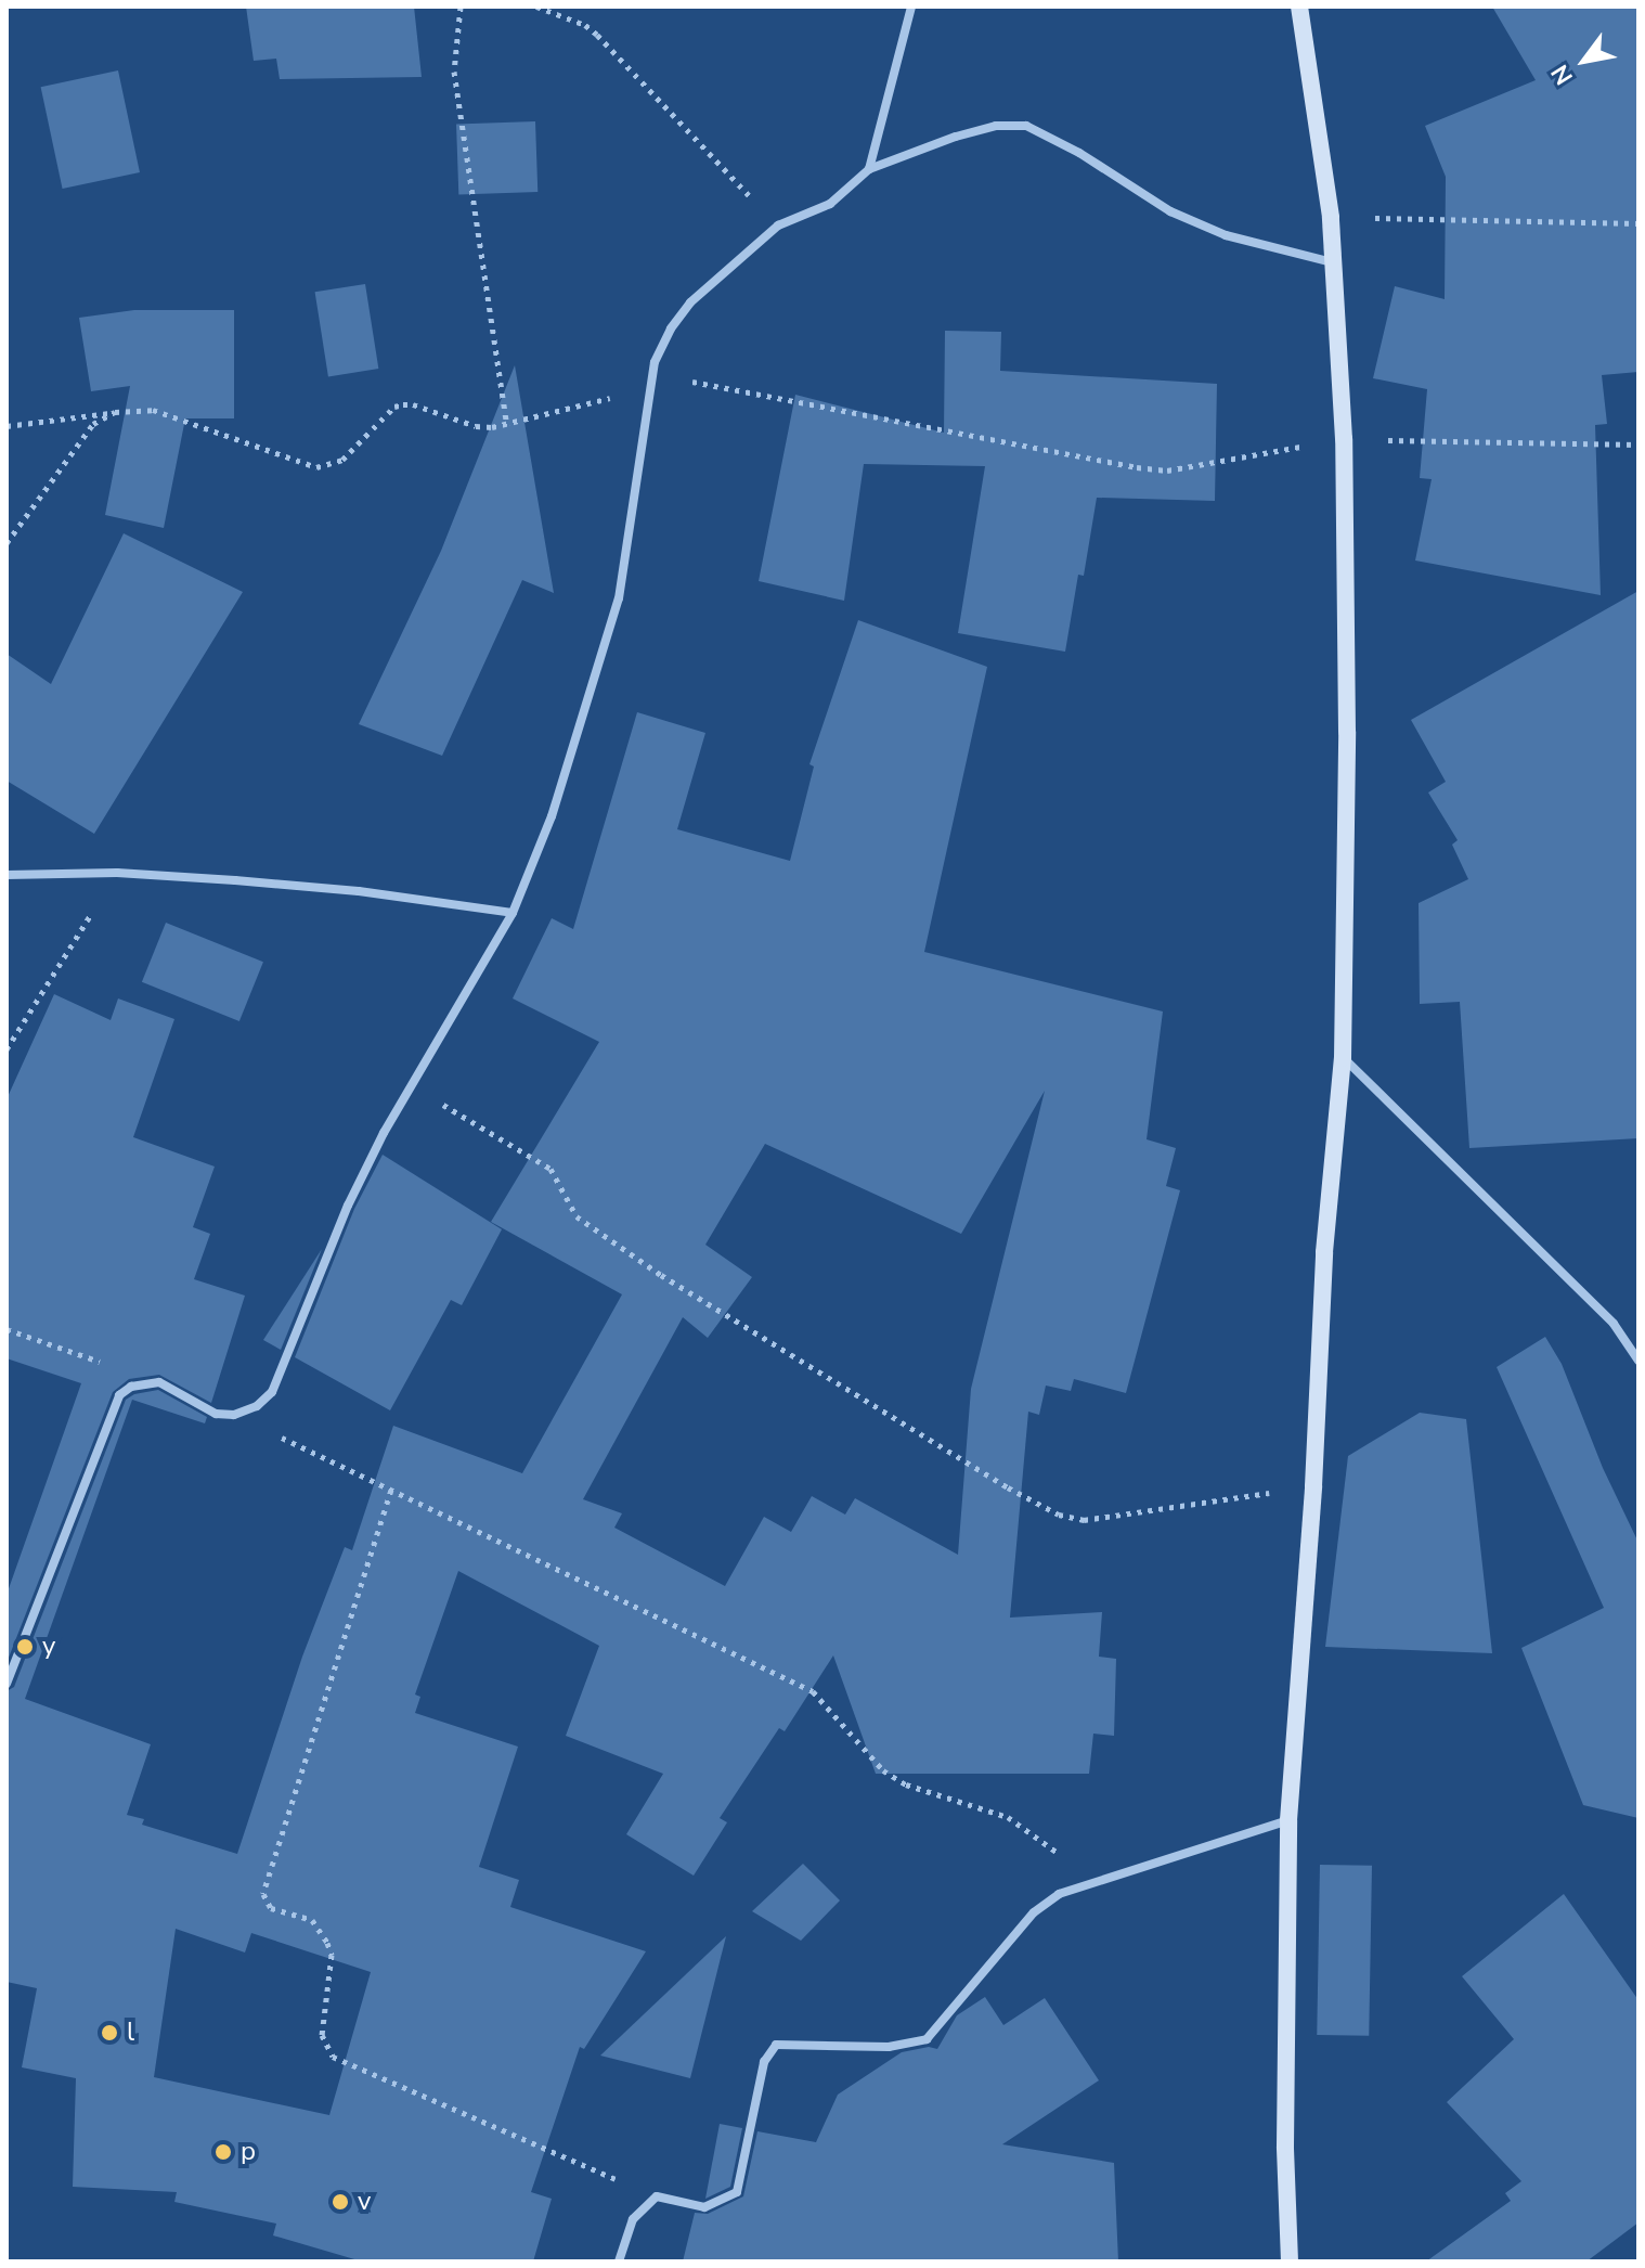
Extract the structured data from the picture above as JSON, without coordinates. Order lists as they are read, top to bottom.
{
  "places": [
    "y",
    "l",
    "p",
    "v"
  ],
  "north": "bottom left"
}
